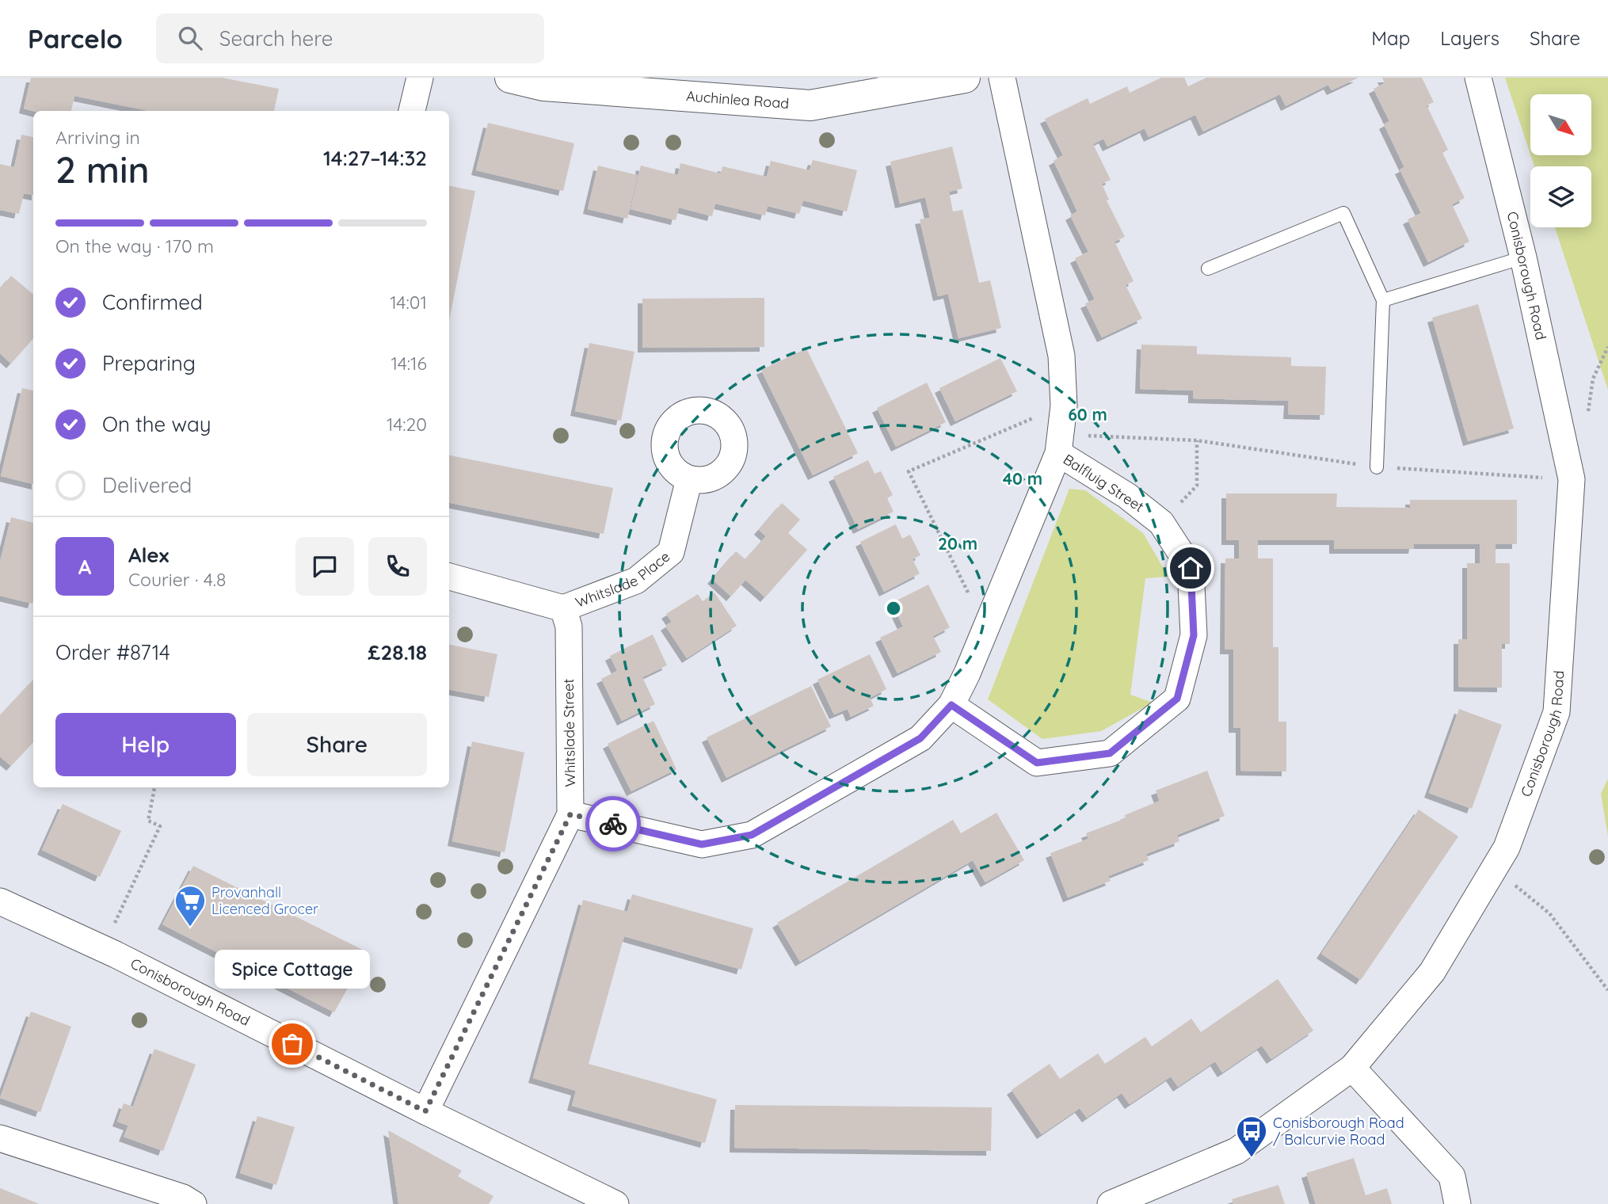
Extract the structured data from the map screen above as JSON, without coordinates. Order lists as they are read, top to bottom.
{
  "streets": {
    "street": [
      "Auchinlea Road",
      "Conisborough Road",
      "Balfluig Street",
      "Whitslade Place",
      "Whitslade Street"
    ]
  },
  "crossings": [
    ["Conisborough Road", "Whitslade Street"],
    ["Balfluig Street", "Whitslade Street"],
    ["Whitslade Place", "Whitslade Street"]
  ],
  "places": {
    "supermarket": ["Provanhall Licenced Grocer"],
    "other": ["Spice Cottage"],
    "bus stop": ["Conisborough Road / Balcurvie Road"]
  },
  "north": "bottom right",
  "page": {
    "header": "Parcelo",
    "search": "Search here",
    "nav": ["Map", "Layers", "Share"],
    "heading": ["2 min", "Arriving in", "14:27–14:32"],
    "panel": [
      "Alex",
      "Courier · 4.8",
      "Order #8714",
      "£28.18"
    ],
    "bar": "On the way · 170 m",
    "list": [
      ["Confirmed", "14:01"],
      ["Preparing", "14:16"],
      ["On the way", "14:20"],
      "Delivered"
    ],
    "round": "A",
    "buttons": ["Help", "Share"],
    "bubble": "Spice Cottage"
  },
  "rings": ["60 m", "40 m", "20 m"]
}
